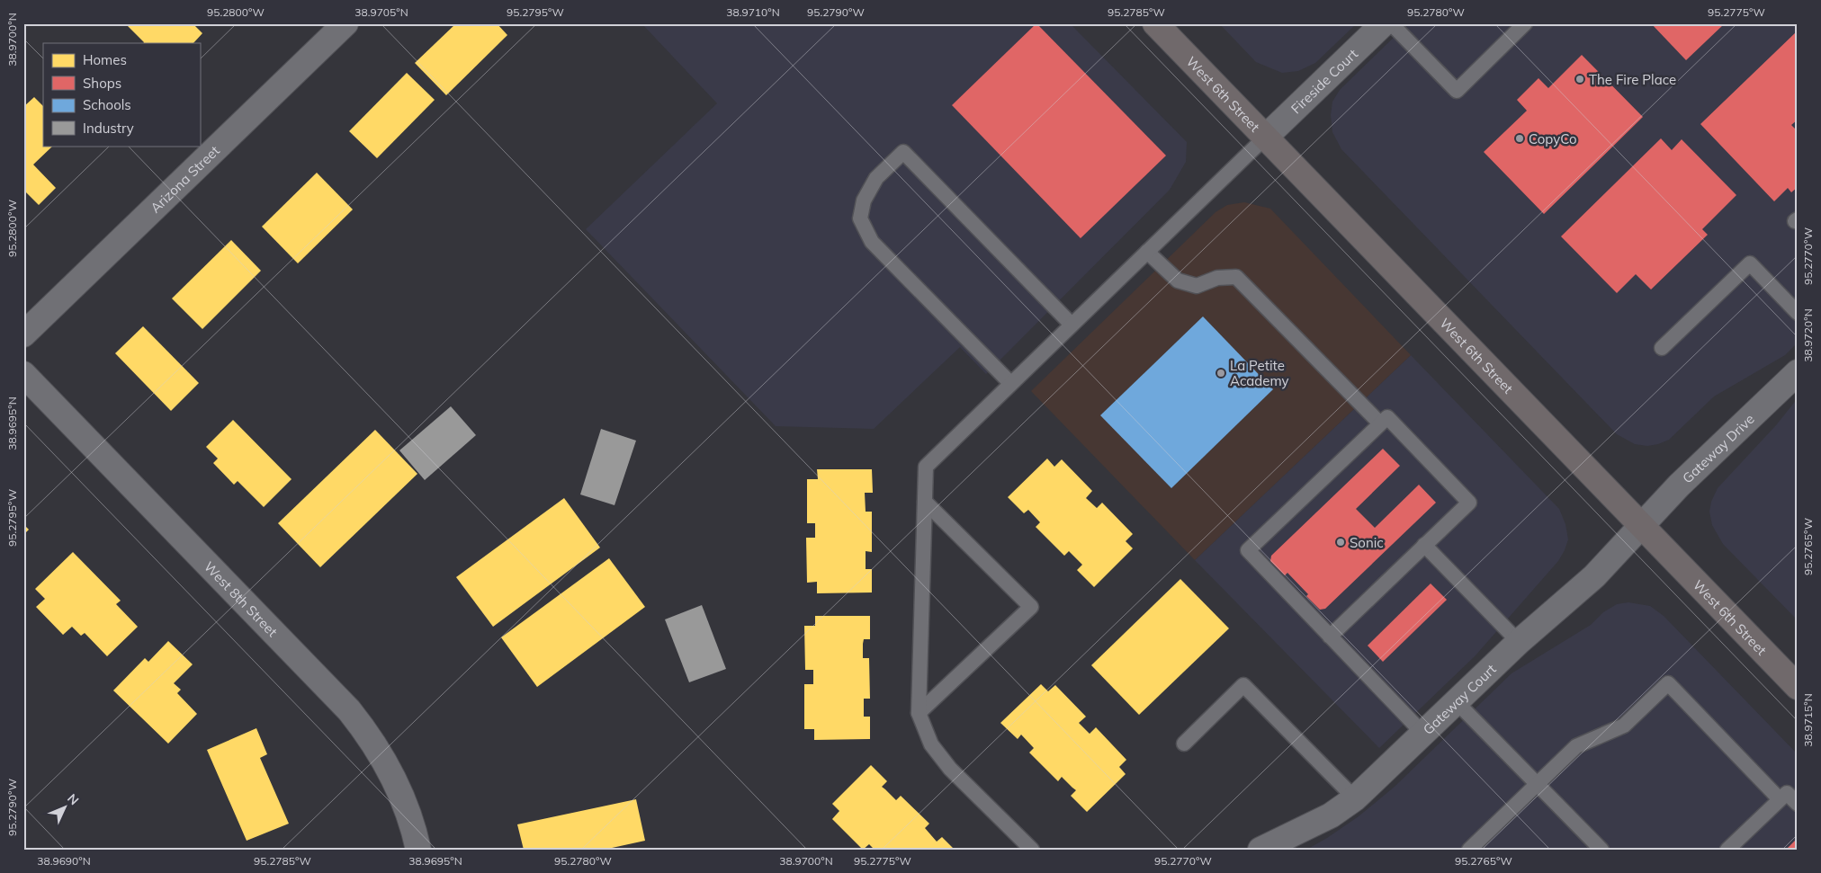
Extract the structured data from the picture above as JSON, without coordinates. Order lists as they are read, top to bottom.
{
  "streets": {
    "main road": ["West 6th Street"],
    "street": [
      "Fireside Court",
      "Arizona Street",
      "Gateway Drive",
      "West 8th Street",
      "Gateway Court"
    ]
  },
  "crossings": [
    ["Fireside Court", "West 6th Street"],
    ["West 6th Street", "Gateway Drive"],
    ["West 6th Street", "Gateway Court"],
    ["Gateway Drive", "Gateway Court"]
  ],
  "places": [
    "The Fire Place",
    "CopyCo",
    "La Petite Academy",
    "Sonic"
  ],
  "legend": [
    "Homes",
    "Shops",
    "Schools",
    "Industry"
  ],
  "north": "top right",
  "coordinates": [
    "95.2800°W",
    "38.9705°N",
    "95.2795°W",
    "38.9710°N",
    "95.2790°W",
    "95.2785°W",
    "95.2780°W",
    "95.2775°W",
    "38.9700°N",
    "95.2770°W",
    "38.9720°N",
    "38.9695°N",
    "95.2765°W",
    "38.9715°N",
    "38.9690°N"
  ]
}
